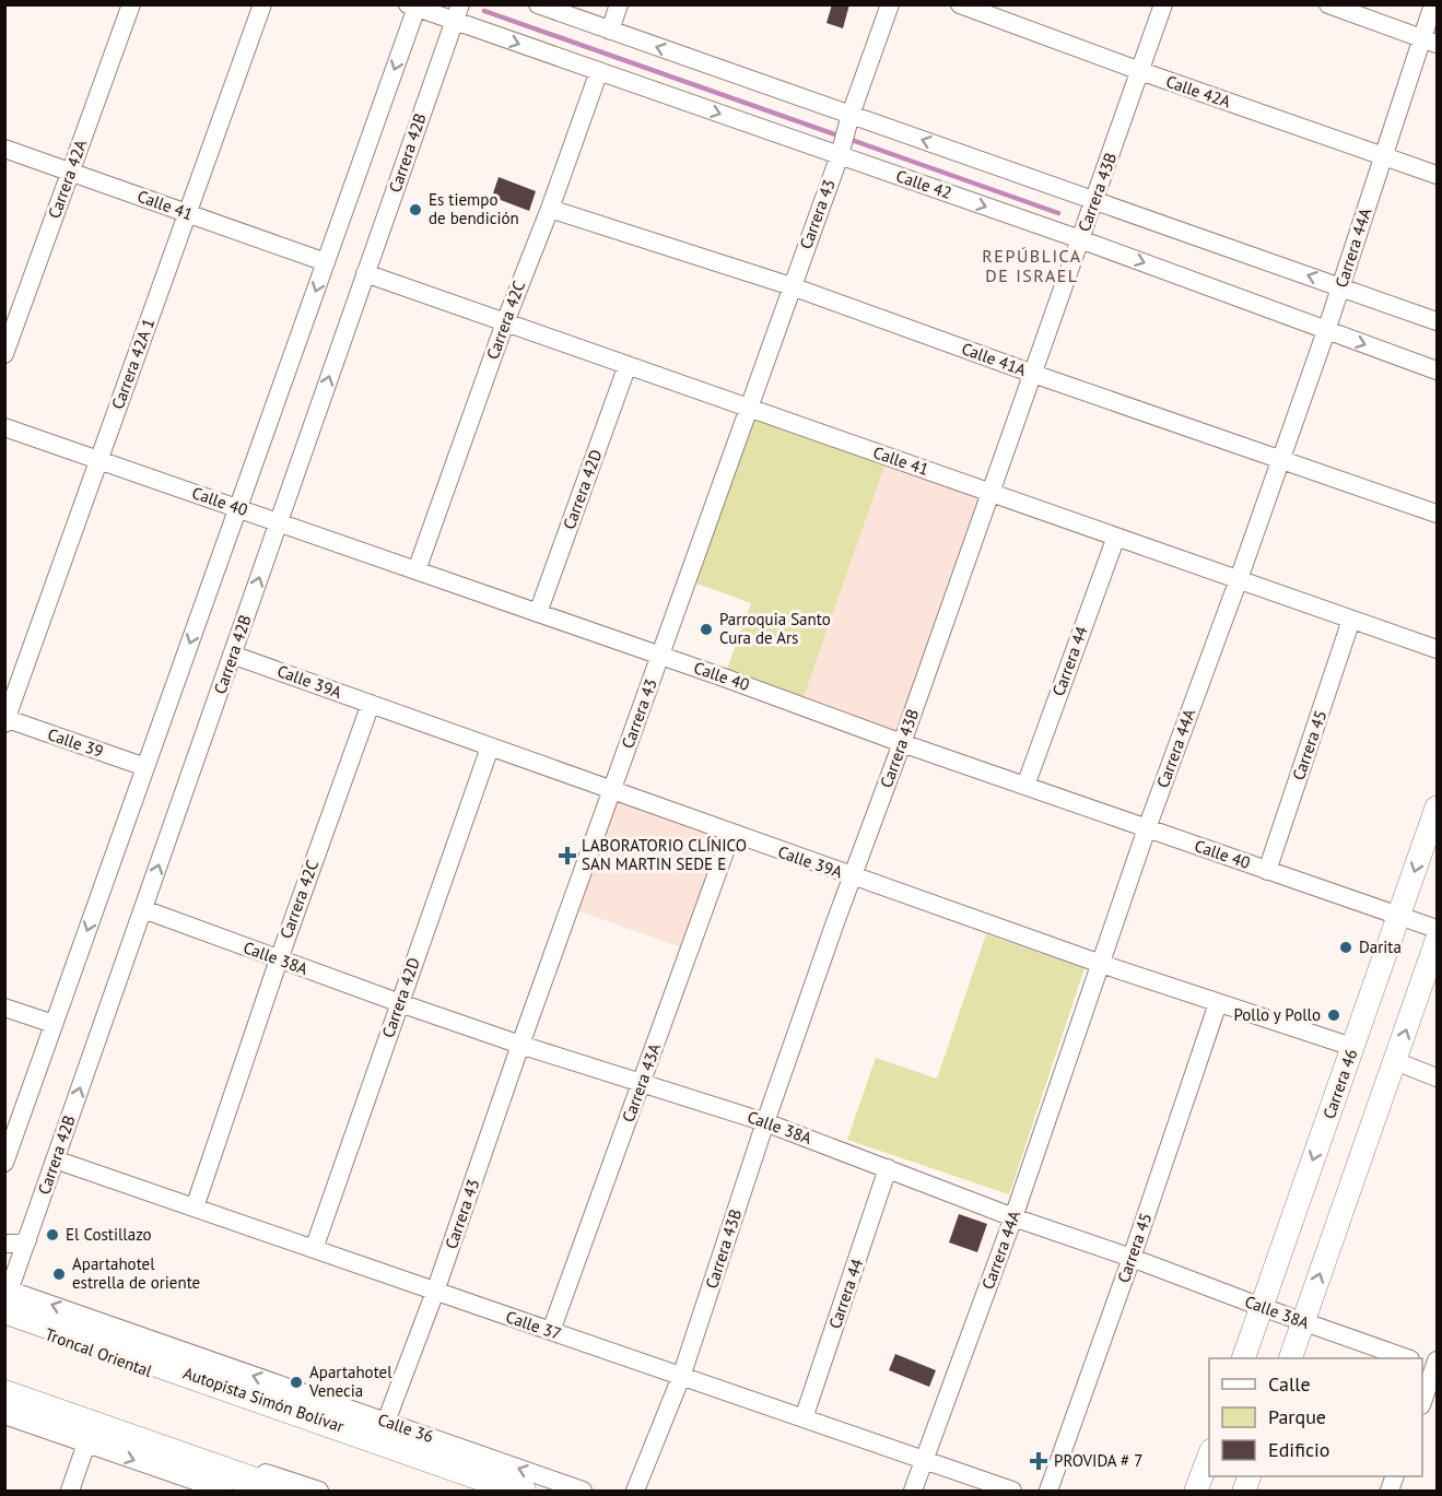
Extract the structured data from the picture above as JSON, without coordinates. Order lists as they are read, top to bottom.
{
  "streets": {
    "highway": ["Autopista Simón Bolívar"],
    "main road": ["Carrera 46"],
    "street": [
      "Calle 42A",
      "Carrera 42B",
      "Carrera 42A",
      "Calle 42",
      "Carrera 43B",
      "Calle 41",
      "Carrera 43",
      "Carrera 44A",
      "Carrera 42C",
      "Calle 41A",
      "Carrera 42A 1",
      "Carrera 42D",
      "Calle 40",
      "Carrera 44",
      "Calle 39A",
      "Calle 39",
      "Carrera 45",
      "Calle 38A",
      "Carrera 43A",
      "Calle 37",
      "Troncal Oriental",
      "Calle 36"
    ]
  },
  "crossings": [
    ["Calle 42A", "Carrera 43B"],
    ["Calle 42A", "Carrera 44A"],
    ["Carrera 42B", "Calle 42"],
    ["Carrera 42B", "Calle 41"],
    ["Carrera 42B", "Calle 40"],
    ["Carrera 42B", "Calle 39A"],
    ["Carrera 42B", "Calle 38A"],
    ["Carrera 42B", "Calle 37"],
    ["Carrera 42B", "Autopista Simón Bolívar"],
    ["Carrera 42B", "Calle 36"],
    ["Carrera 42A", "Calle 41"],
    ["Calle 42", "Carrera 43B"],
    ["Calle 42", "Carrera 43"],
    ["Calle 42", "Carrera 44A"],
    ["Calle 42", "Carrera 42C"],
    ["Carrera 43B", "Calle 41"],
    ["Carrera 43B", "Calle 41A"],
    ["Carrera 43B", "Calle 40"],
    ["Carrera 43B", "Calle 39A"],
    ["Carrera 43B", "Calle 38A"],
    ["Carrera 43B", "Calle 37"],
    ["Calle 41", "Carrera 43"],
    ["Calle 41", "Carrera 44A"],
    ["Calle 41", "Carrera 42C"],
    ["Calle 41", "Carrera 42A 1"],
    ["Calle 41", "Carrera 42D"],
    ["Calle 41", "Carrera 44"],
    ["Calle 41", "Carrera 45"],
    ["Carrera 43", "Calle 41A"],
    ["Carrera 43", "Calle 40"],
    ["Carrera 43", "Calle 39A"],
    ["Carrera 43", "Calle 38A"],
    ["Carrera 43", "Calle 37"],
    ["Carrera 43", "Calle 36"],
    ["Carrera 44A", "Calle 41A"],
    ["Carrera 44A", "Calle 40"],
    ["Carrera 44A", "Calle 39A"],
    ["Carrera 44A", "Calle 38A"],
    ["Carrera 44A", "Calle 37"],
    ["Carrera 42C", "Calle 41A"],
    ["Carrera 42C", "Calle 40"],
    ["Carrera 42C", "Calle 39A"],
    ["Carrera 42C", "Calle 38A"],
    ["Carrera 42C", "Calle 37"],
    ["Carrera 42A 1", "Calle 40"],
    ["Carrera 42A 1", "Calle 39"],
    ["Carrera 42D", "Calle 40"],
    ["Carrera 42D", "Calle 39A"],
    ["Carrera 42D", "Calle 38A"],
    ["Carrera 42D", "Calle 37"],
    ["Calle 40", "Carrera 44"],
    ["Calle 40", "Carrera 45"],
    ["Calle 40", "Carrera 46"],
    ["Carrera 44", "Calle 38A"],
    ["Carrera 44", "Calle 37"],
    ["Calle 39A", "Carrera 45"],
    ["Calle 39A", "Carrera 43A"],
    ["Calle 39A", "Carrera 46"],
    ["Carrera 45", "Calle 38A"],
    ["Calle 38A", "Carrera 43A"],
    ["Calle 38A", "Carrera 46"],
    ["Carrera 43A", "Calle 37"],
    ["Autopista Simón Bolívar", "Calle 36"]
  ],
  "districts": ["REPÚBLICA DE ISRAEL"],
  "places": {
    "other": [
      "Es tiempo de bendición",
      "Parroquia Santo Cura de Ars",
      "Darita",
      "Pollo y Pollo",
      "El Costillazo",
      "Apartahotel estrella de oriente",
      "Apartahotel Venecia"
    ],
    "health": ["LABORATORIO CLÍNICO SAN MARTIN SEDE E", "PROVIDA # 7"]
  },
  "legend": ["Calle", "Parque", "Edificio"]
}
